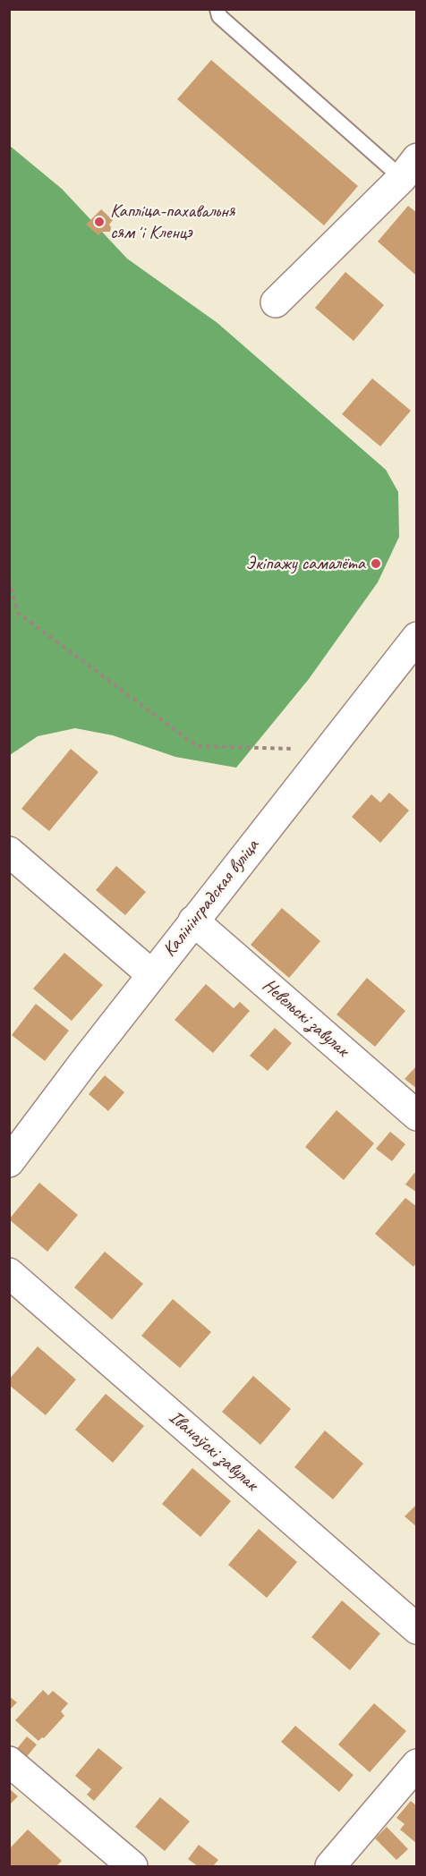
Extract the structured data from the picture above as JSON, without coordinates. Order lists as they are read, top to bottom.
{
  "streets": {
    "street": ["Калінінградская вуліца", "Невельскі завулак", "Іванаўскі завулак"]
  },
  "crossings": [
    ["Калінінградская вуліца", "Невельскі завулак"]
  ],
  "places": ["Капліца-пахавальня сямʼі Кленцэ", "Экіпажу самалёта"]
}
